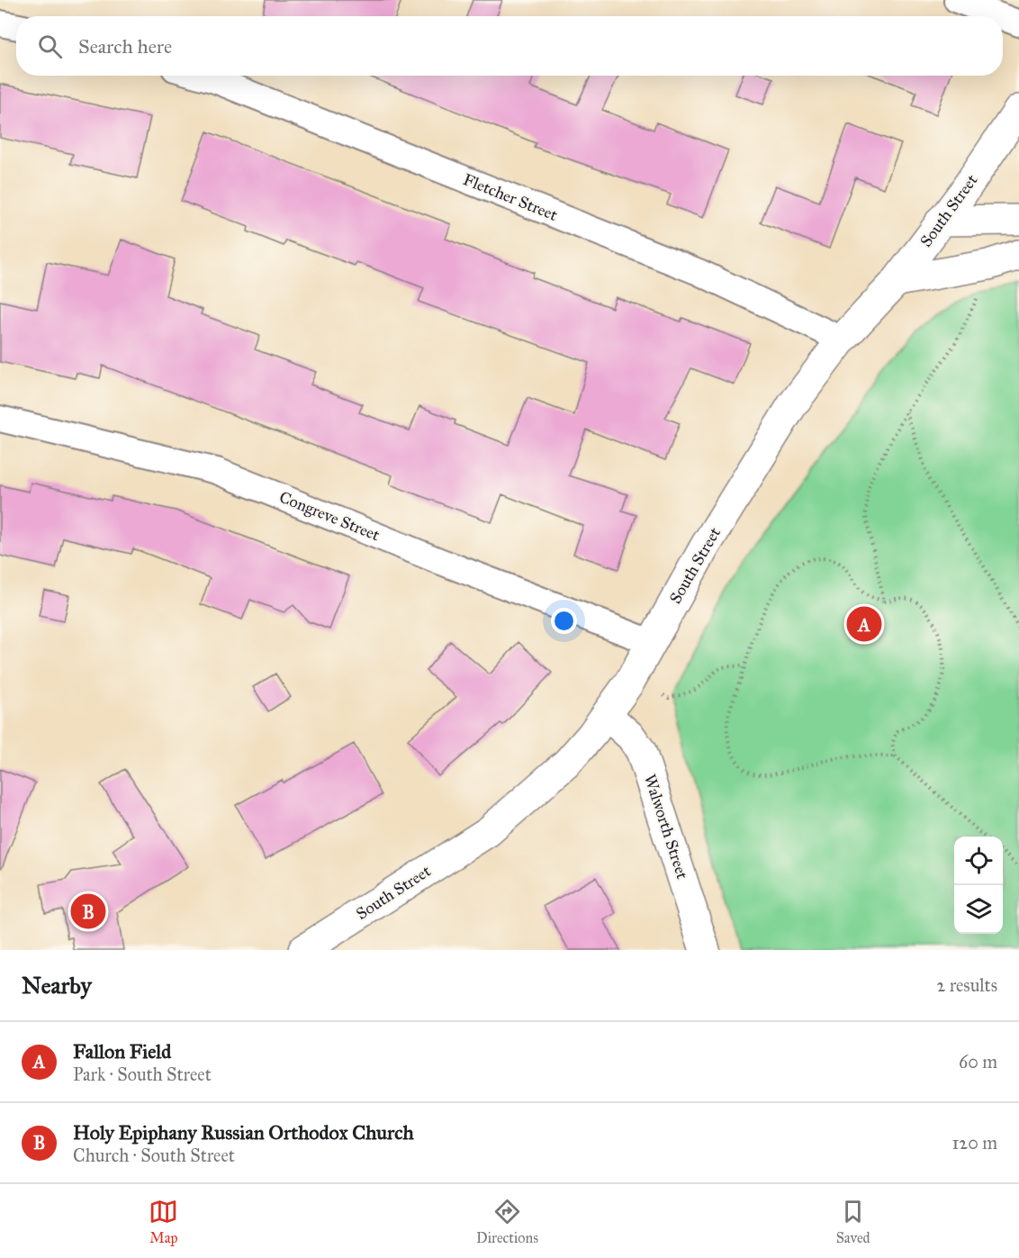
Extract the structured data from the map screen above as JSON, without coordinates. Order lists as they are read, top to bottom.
{
  "streets": {
    "street": [
      "Fletcher Street",
      "South Street",
      "Congreve Street",
      "Walworth Street"
    ]
  },
  "crossings": [
    ["Fletcher Street", "South Street"],
    ["South Street", "Congreve Street"],
    ["South Street", "Walworth Street"]
  ],
  "page": {
    "search": "Search here",
    "pins": ["A", "B"],
    "heading": ["Nearby", "2 results"],
    "list": [
      {
        "mark": "A",
        "name": "Fallon Field",
        "note": "Park · South Street",
        "value": "60 m"
      },
      {
        "mark": "B",
        "name": "Holy Epiphany Russian Orthodox Church",
        "note": "Church · South Street",
        "value": "120 m"
      }
    ],
    "nav": ["Map", "Directions", "Saved"]
  }
}
